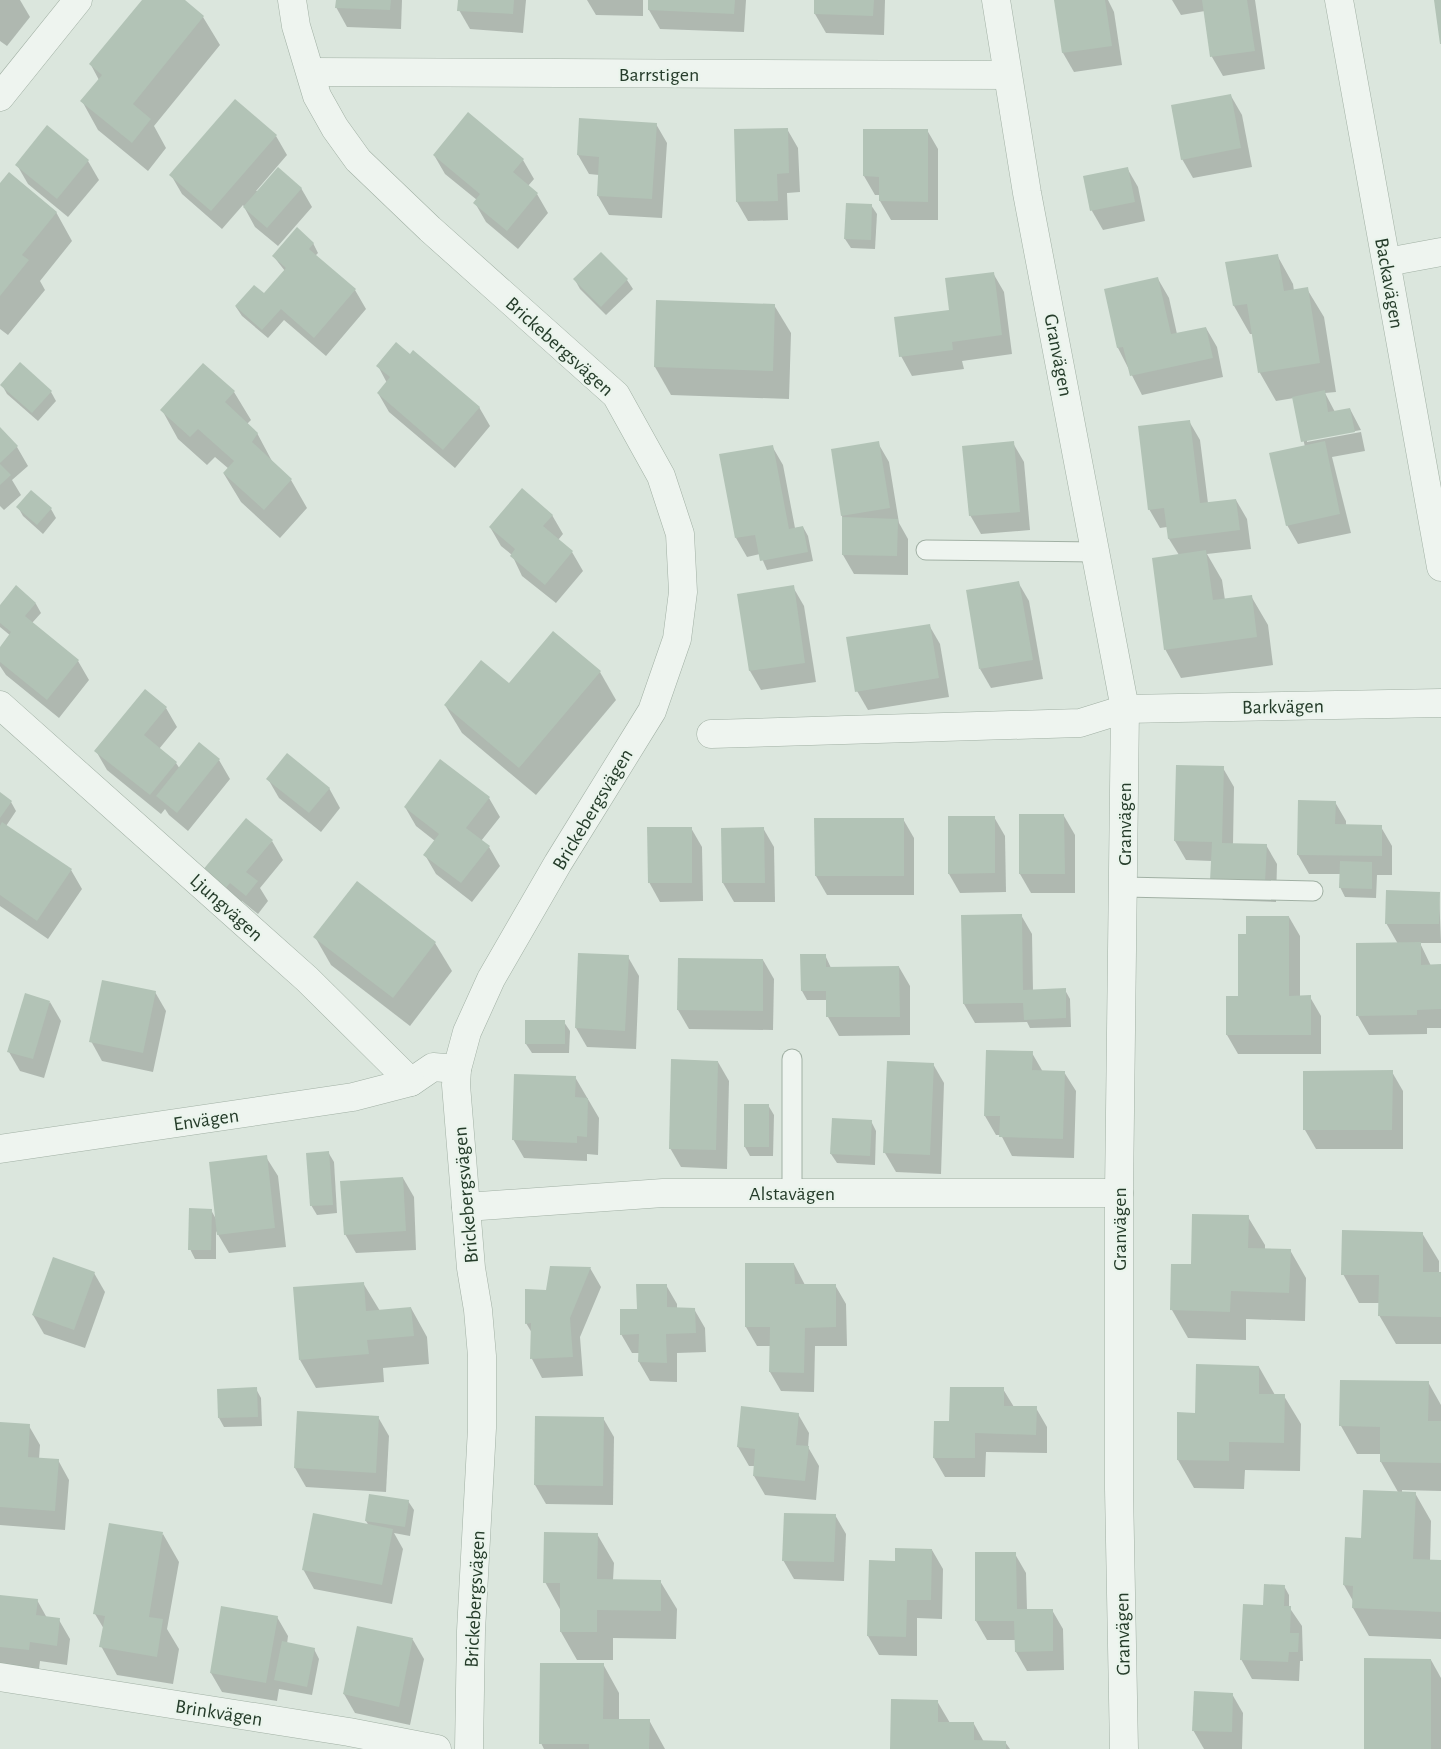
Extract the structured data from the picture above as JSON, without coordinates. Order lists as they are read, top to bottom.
{
  "streets": {
    "street": [
      "Barrstigen",
      "Backavägen",
      "Brickebergsvägen",
      "Granvägen",
      "Barkvägen",
      "Ljungvägen",
      "Envägen",
      "Alstavägen",
      "Brinkvägen"
    ]
  },
  "crossings": [
    ["Barrstigen", "Brickebergsvägen"],
    ["Barrstigen", "Granvägen"],
    ["Brickebergsvägen", "Alstavägen"],
    ["Granvägen", "Barkvägen"],
    ["Granvägen", "Alstavägen"],
    ["Ljungvägen", "Envägen"]
  ]
}
